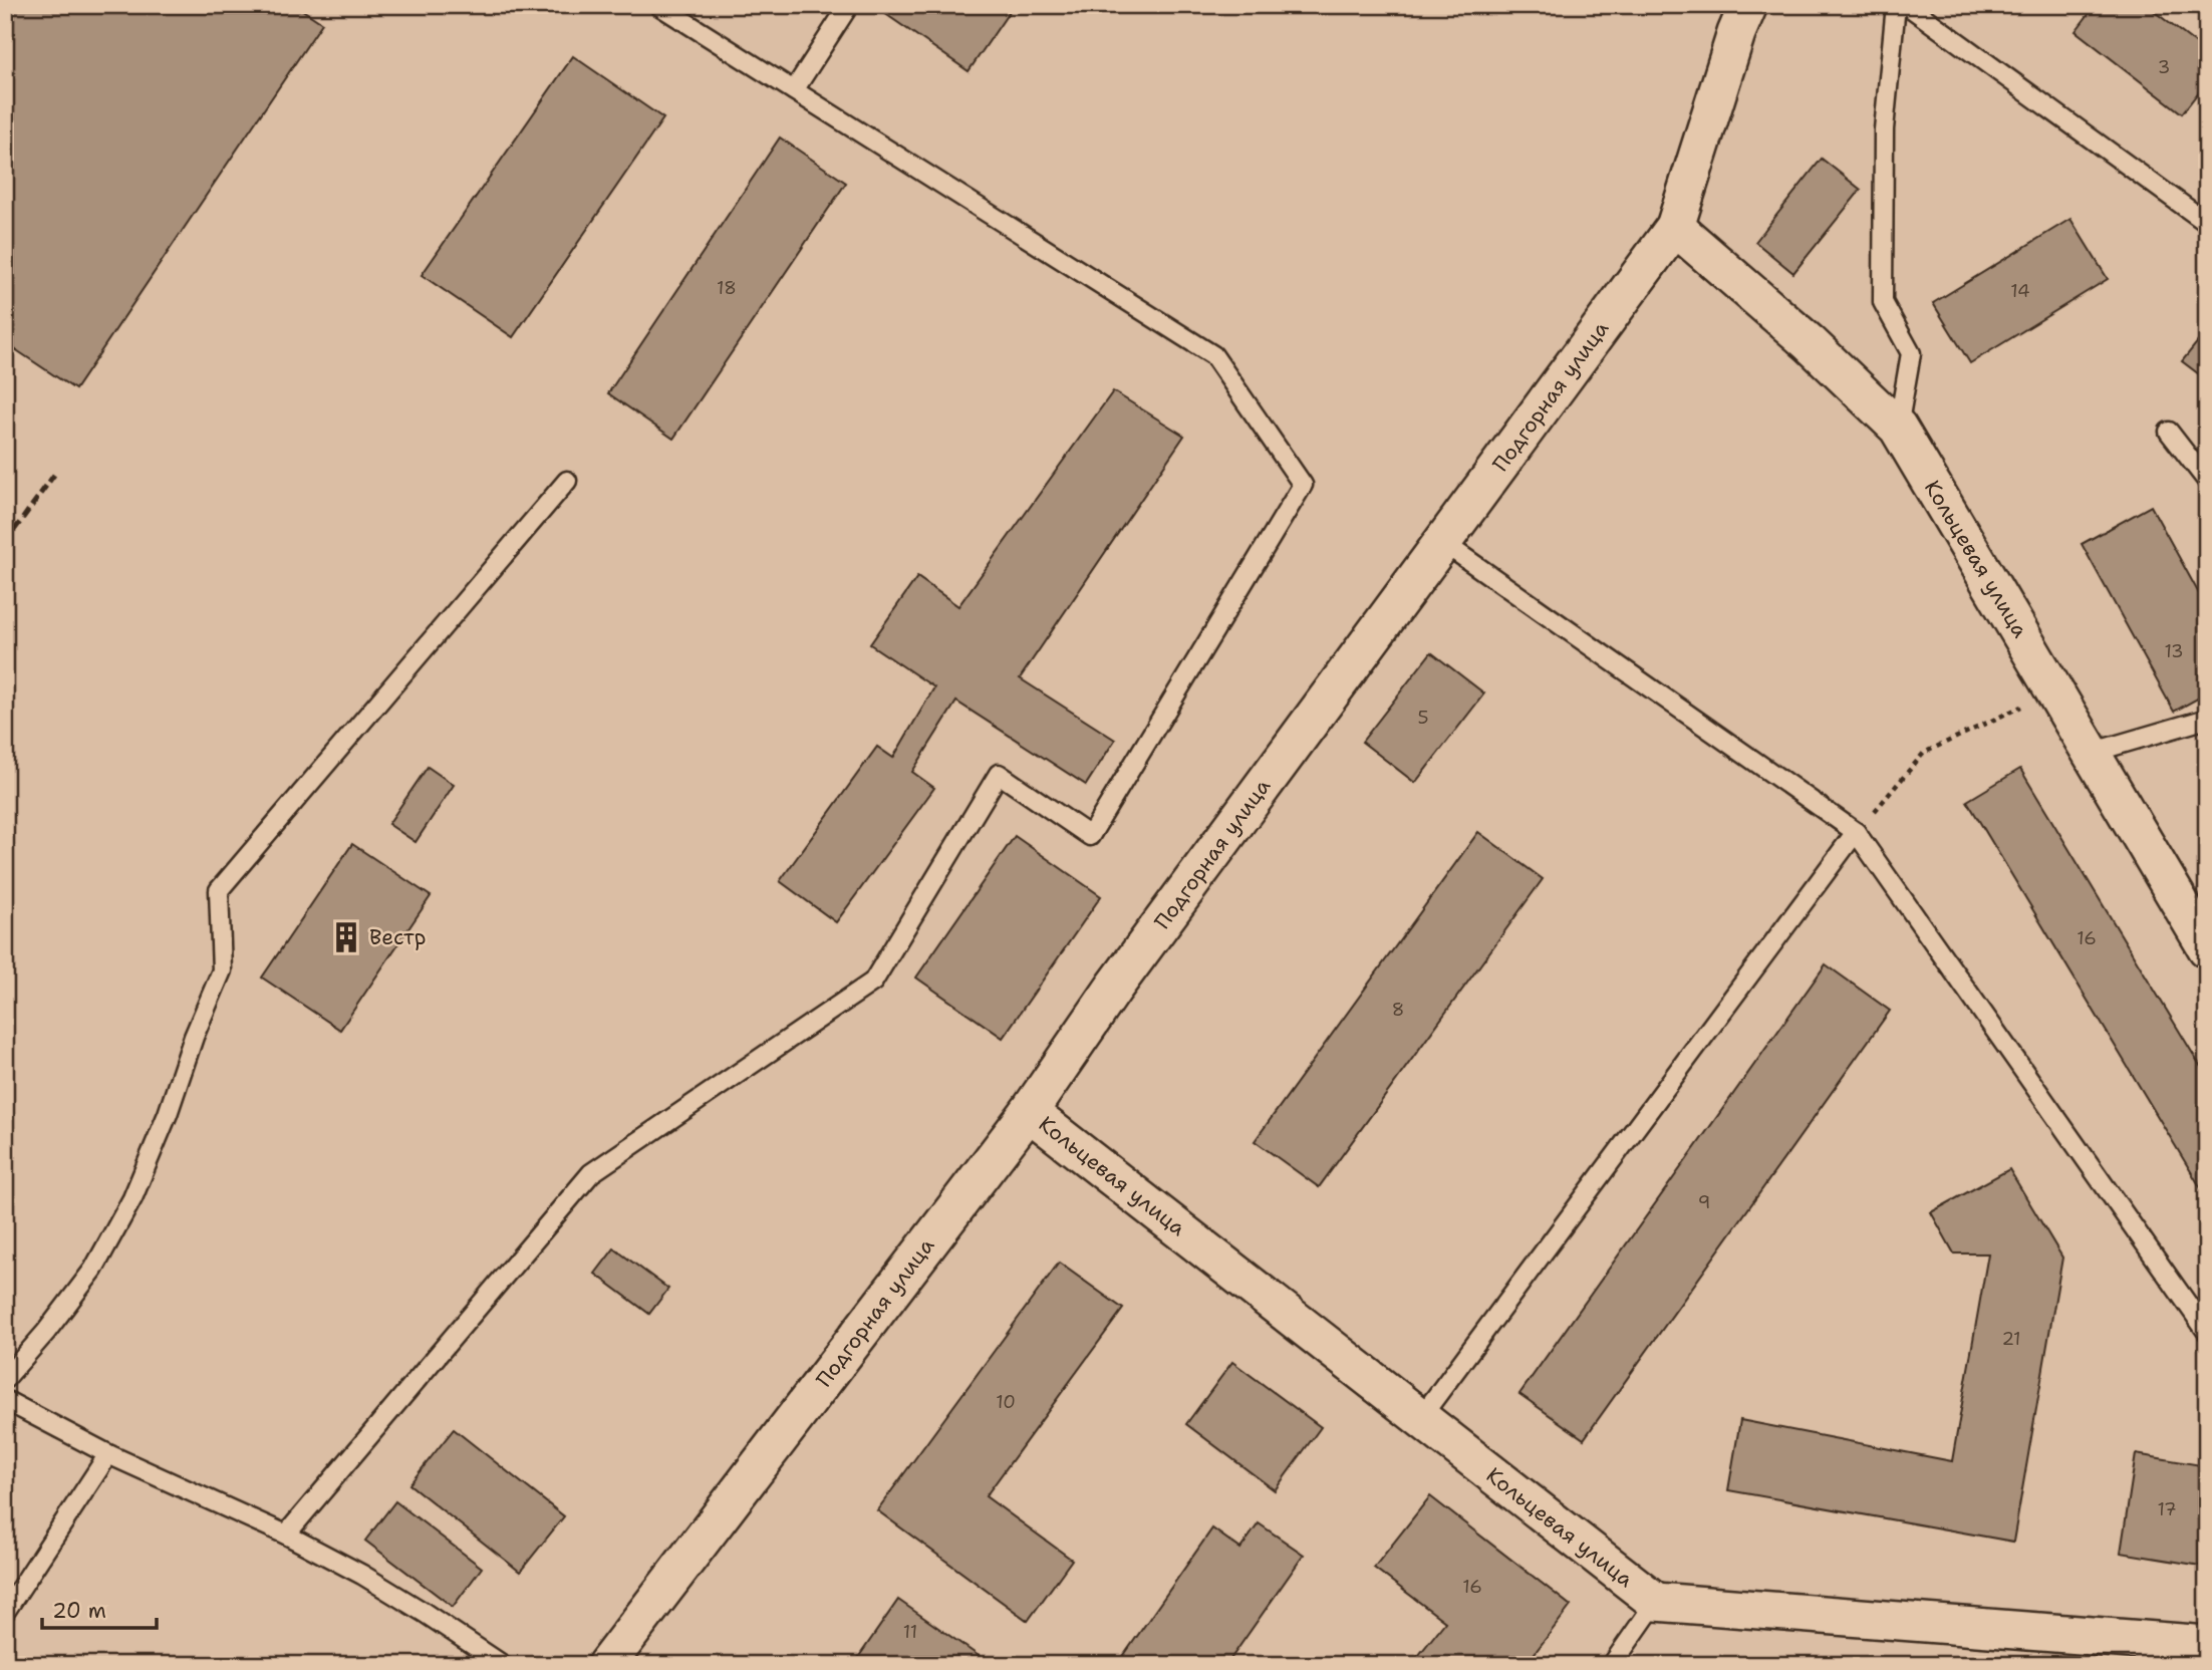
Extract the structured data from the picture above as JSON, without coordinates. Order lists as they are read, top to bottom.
{
  "streets": {
    "street": ["Подгорная улица", "Кольцевая улица"]
  },
  "crossings": [
    ["Подгорная улица", "Кольцевая улица"]
  ],
  "places": {
    "building": ["Вестр"]
  },
  "house_numbers": [
    "3",
    "18",
    "14",
    "13",
    "5",
    "16",
    "8",
    "9",
    "21",
    "10",
    "17",
    "16",
    "11"
  ],
  "scale_bar": "20 m"
}
